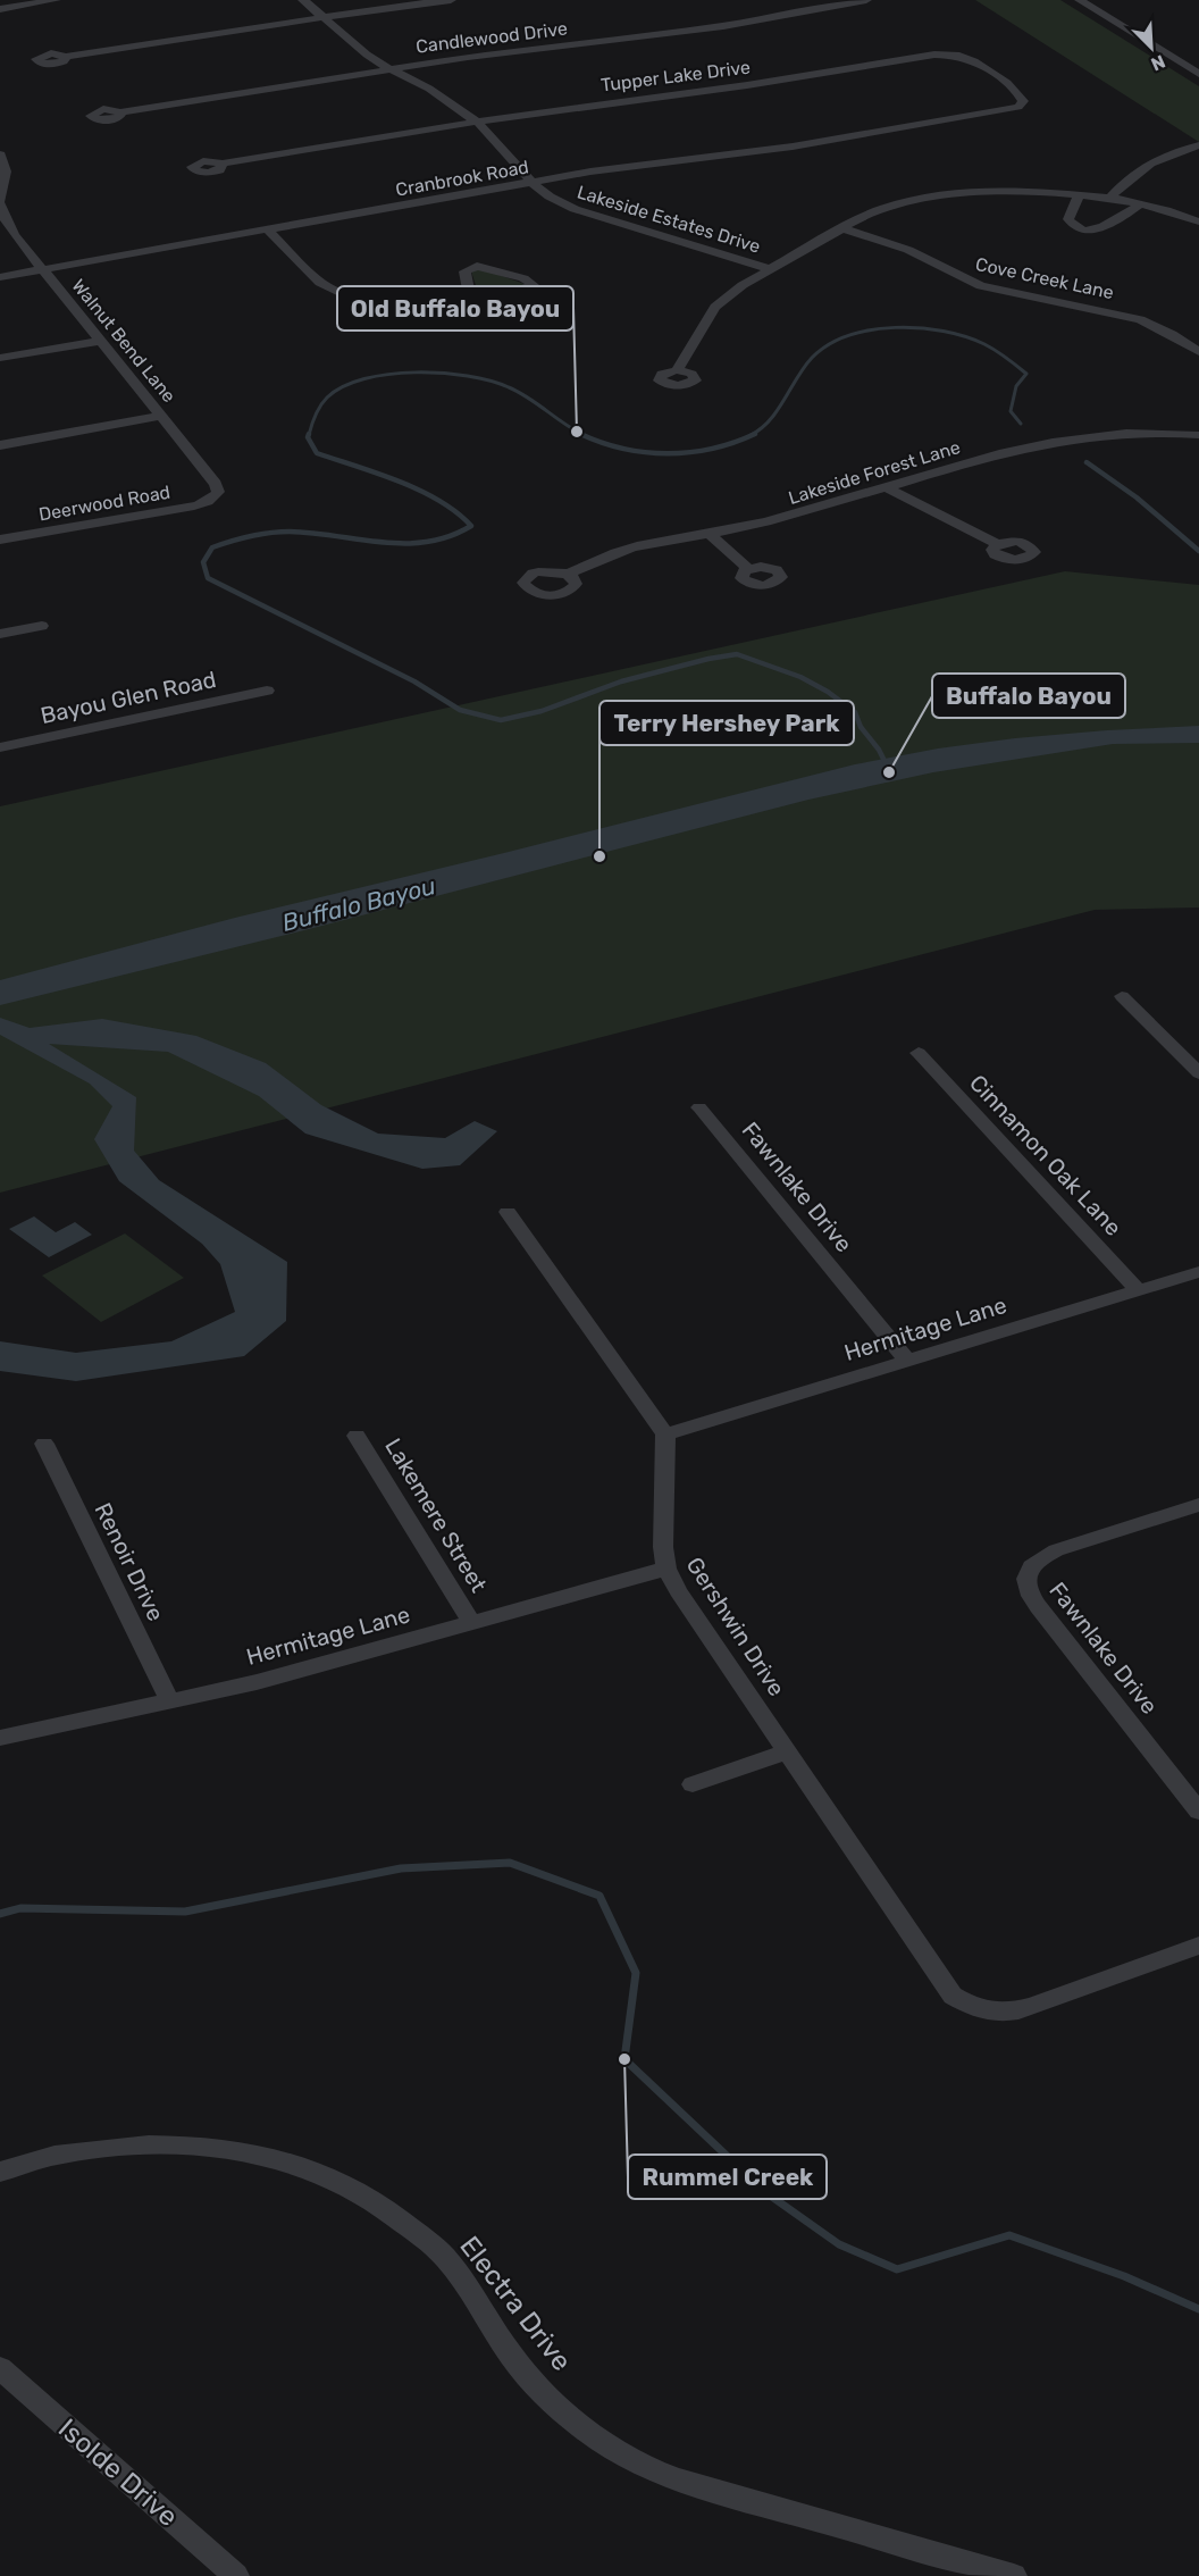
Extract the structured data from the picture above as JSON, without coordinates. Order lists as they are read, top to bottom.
{
  "streets": {
    "street": [
      "Candlewood Drive",
      "Tupper Lake Drive",
      "Cranbrook Road",
      "Lakeside Estates Drive",
      "Cove Creek Lane",
      "Walnut Bend Lane",
      "Lakeside Forest Lane",
      "Deerwood Road",
      "Bayou Glen Road",
      "Cinnamon Oak Lane",
      "Fawnlake Drive",
      "Hermitage Lane",
      "Lakemere Street",
      "Renoir Drive",
      "Gershwin Drive",
      "Electra Drive",
      "Isolde Drive"
    ]
  },
  "crossings": [
    ["Candlewood Drive", "Lakeside Estates Drive"],
    ["Tupper Lake Drive", "Cranbrook Road"],
    ["Tupper Lake Drive", "Lakeside Estates Drive"],
    ["Cranbrook Road", "Lakeside Estates Drive"],
    ["Cranbrook Road", "Walnut Bend Lane"],
    ["Walnut Bend Lane", "Deerwood Road"],
    ["Cinnamon Oak Lane", "Hermitage Lane"],
    ["Fawnlake Drive", "Hermitage Lane"],
    ["Hermitage Lane", "Lakemere Street"],
    ["Hermitage Lane", "Renoir Drive"],
    ["Hermitage Lane", "Gershwin Drive"]
  ],
  "water": ["Buffalo Bayou"],
  "places": [
    "Old Buffalo Bayou",
    "Buffalo Bayou",
    "Terry Hershey Park",
    "Rummel Creek"
  ],
  "north": "bottom right"
}
